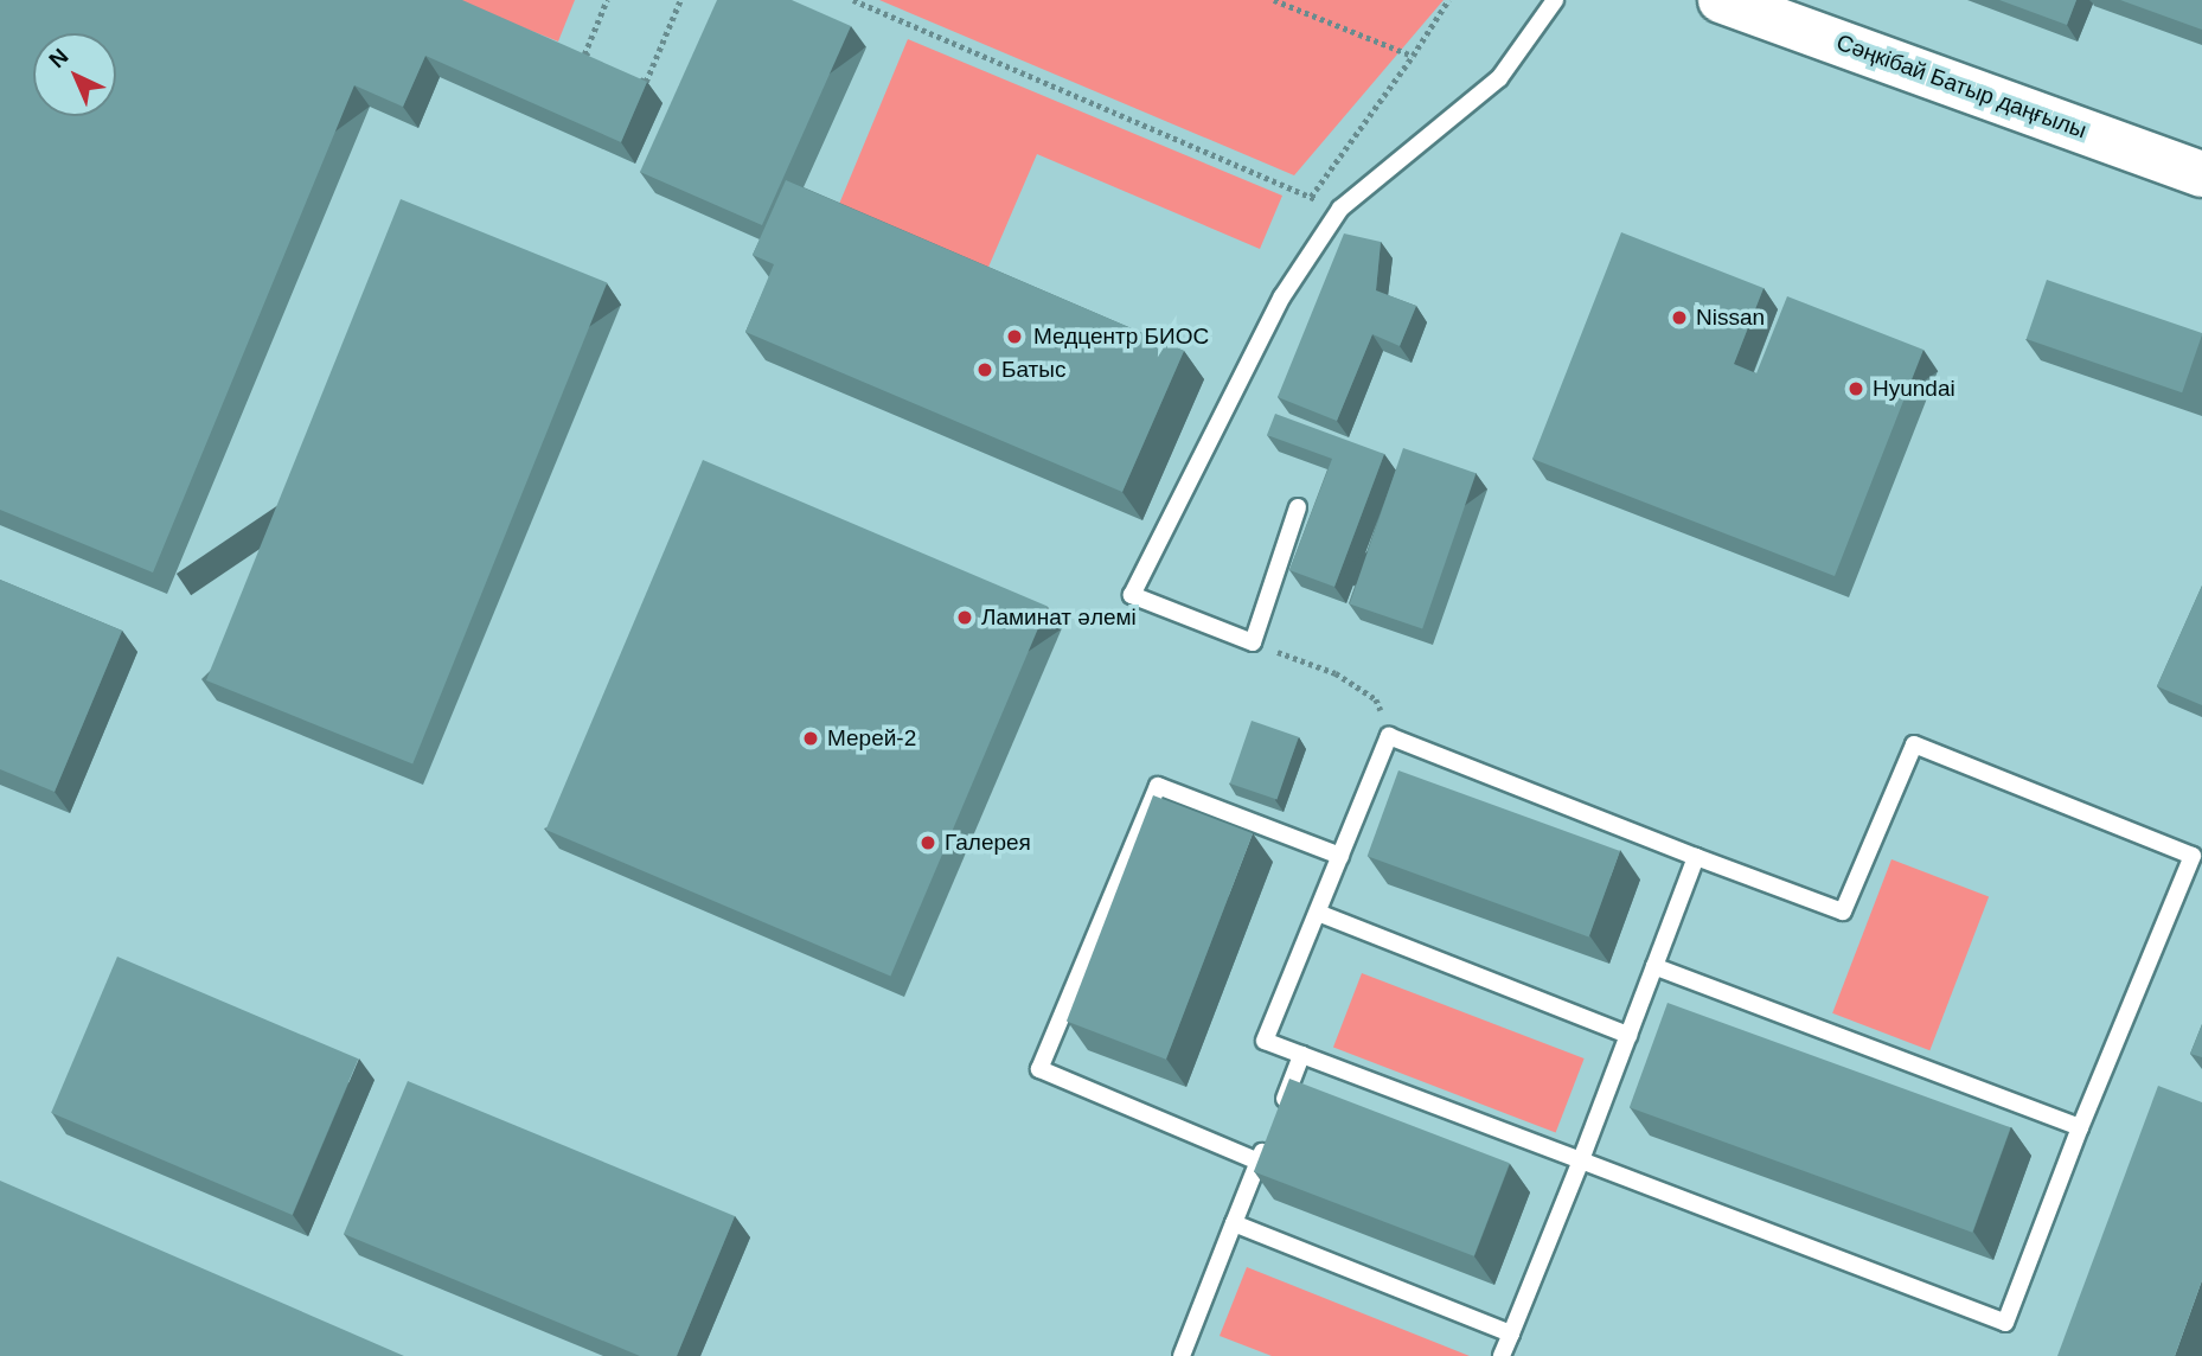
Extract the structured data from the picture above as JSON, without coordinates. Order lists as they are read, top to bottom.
{
  "streets": {
    "main road": ["Сәңкібай Батыр даңғылы"]
  },
  "places": [
    "Nissan",
    "Медцентр БИОС",
    "Батыс",
    "Hyundai",
    "Ламинат әлемі",
    "Мерей-2",
    "Галерея"
  ],
  "north": "top left"
}
